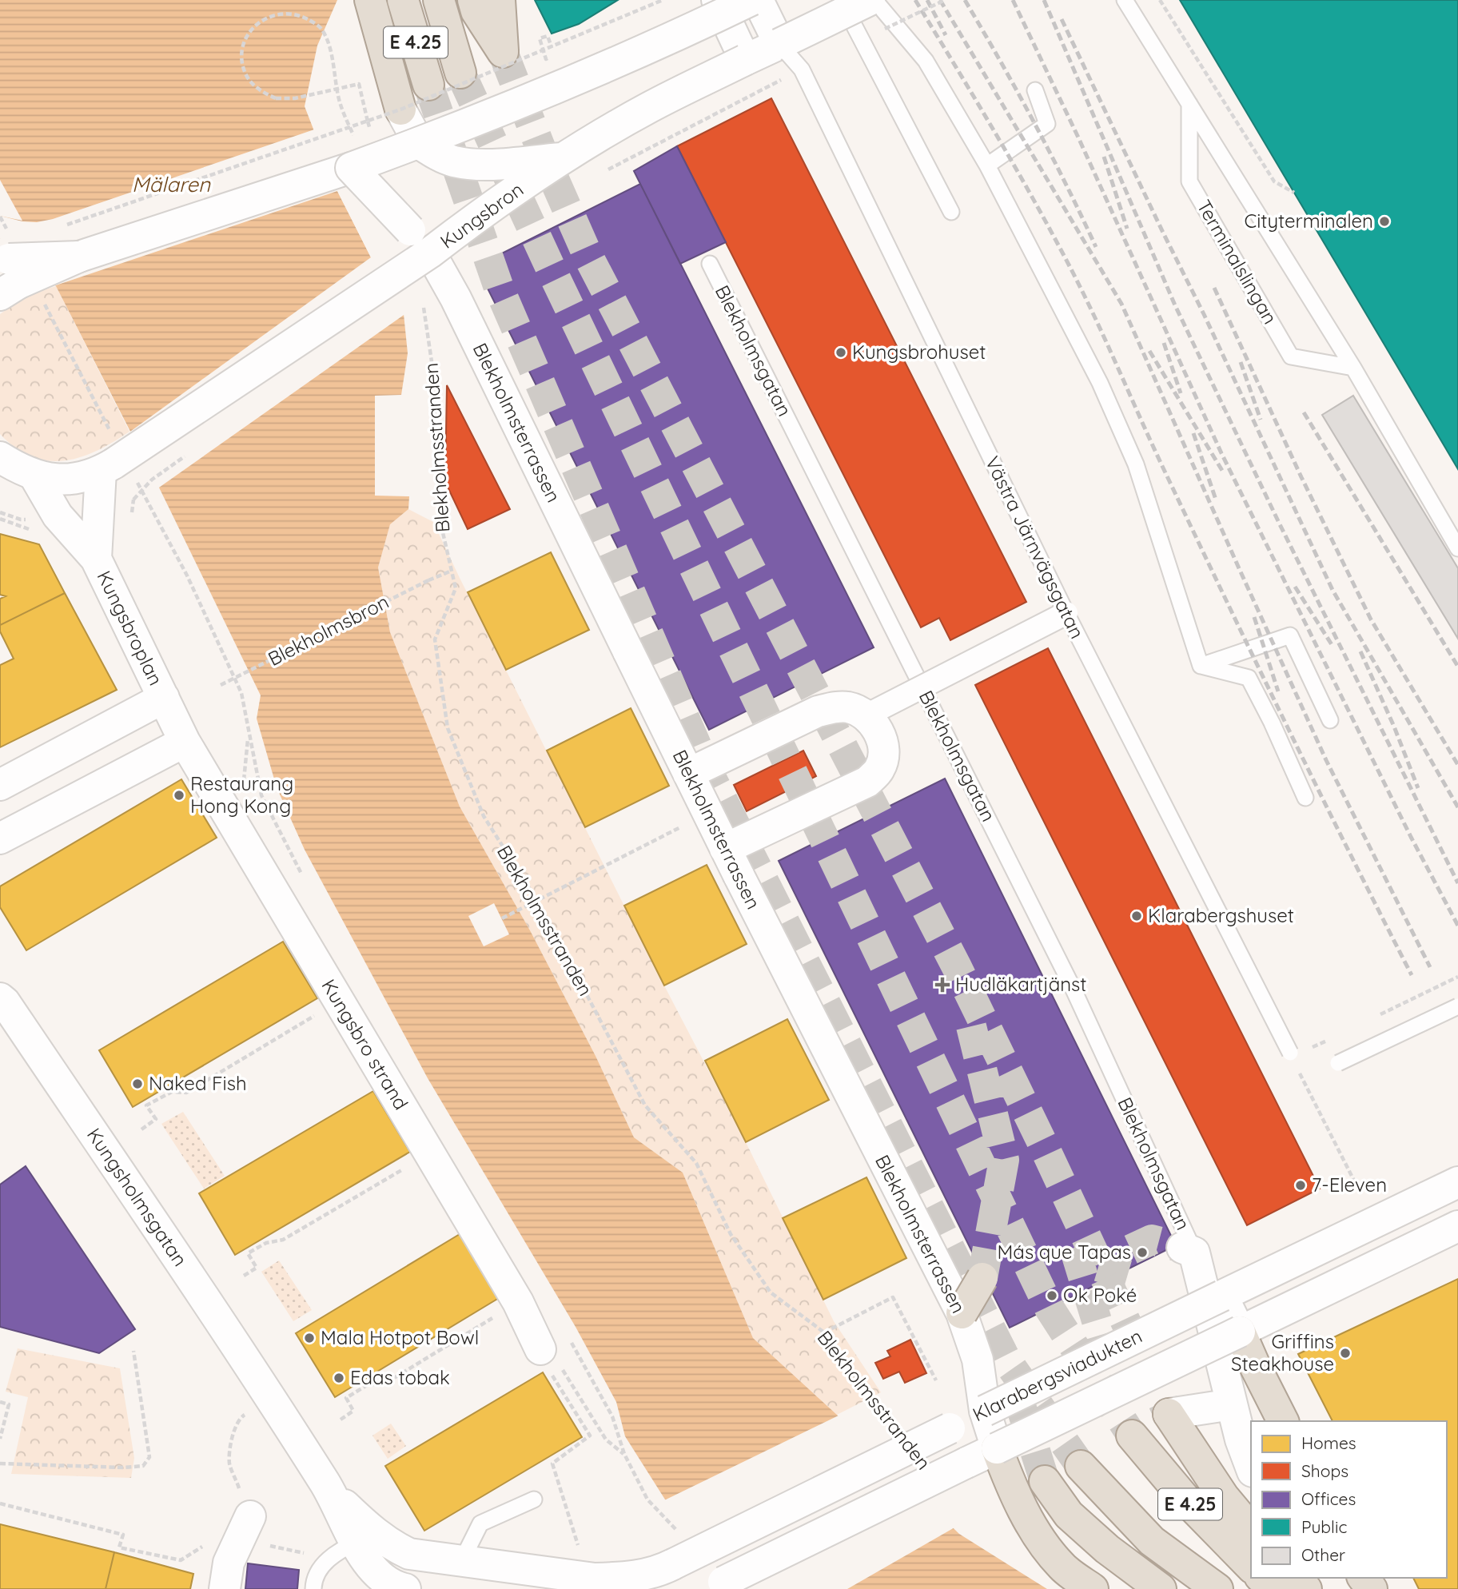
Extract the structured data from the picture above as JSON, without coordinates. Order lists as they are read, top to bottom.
{
  "streets": {
    "highway": ["E 4.25"],
    "street": [
      "Kungsbron",
      "Blekholmsterrassen",
      "Kungsbroplan",
      "Kungsbro strand",
      "Kungsholmsgatan",
      "Klarabergsviadukten"
    ],
    "lane": ["Terminalslingan", "Blekholmsgatan", "Västra Järnvägsgatan"],
    "path": ["Blekholmsstranden", "Blekholmsbron"]
  },
  "crossings": [
    ["Kungsbron", "Blekholmsterrassen"],
    ["Kungsbron", "Västra Järnvägsgatan"],
    ["Kungsbron", "Kungsbroplan"],
    ["Blekholmsterrassen", "Klarabergsviadukten"],
    ["Blekholmsstranden", "Blekholmsbron"],
    ["Kungsbroplan", "Kungsbro strand"],
    ["Kungsholmsgatan", "Klarabergsviadukten"]
  ],
  "water": ["Mälaren"],
  "places": {
    "other": [
      "Cityterminalen",
      "Kungsbrohuset",
      "Restaurang Hong Kong",
      "Klarabergshuset",
      "Naked Fish",
      "7-Eleven",
      "Más que Tapas",
      "Ok Poké",
      "Mala Hotpot Bowl",
      "Griffins Steakhouse",
      "Edas tobak"
    ],
    "health": ["Hudläkartjänst"]
  },
  "legend": [
    "Homes",
    "Shops",
    "Offices",
    "Public",
    "Other"
  ]
}
